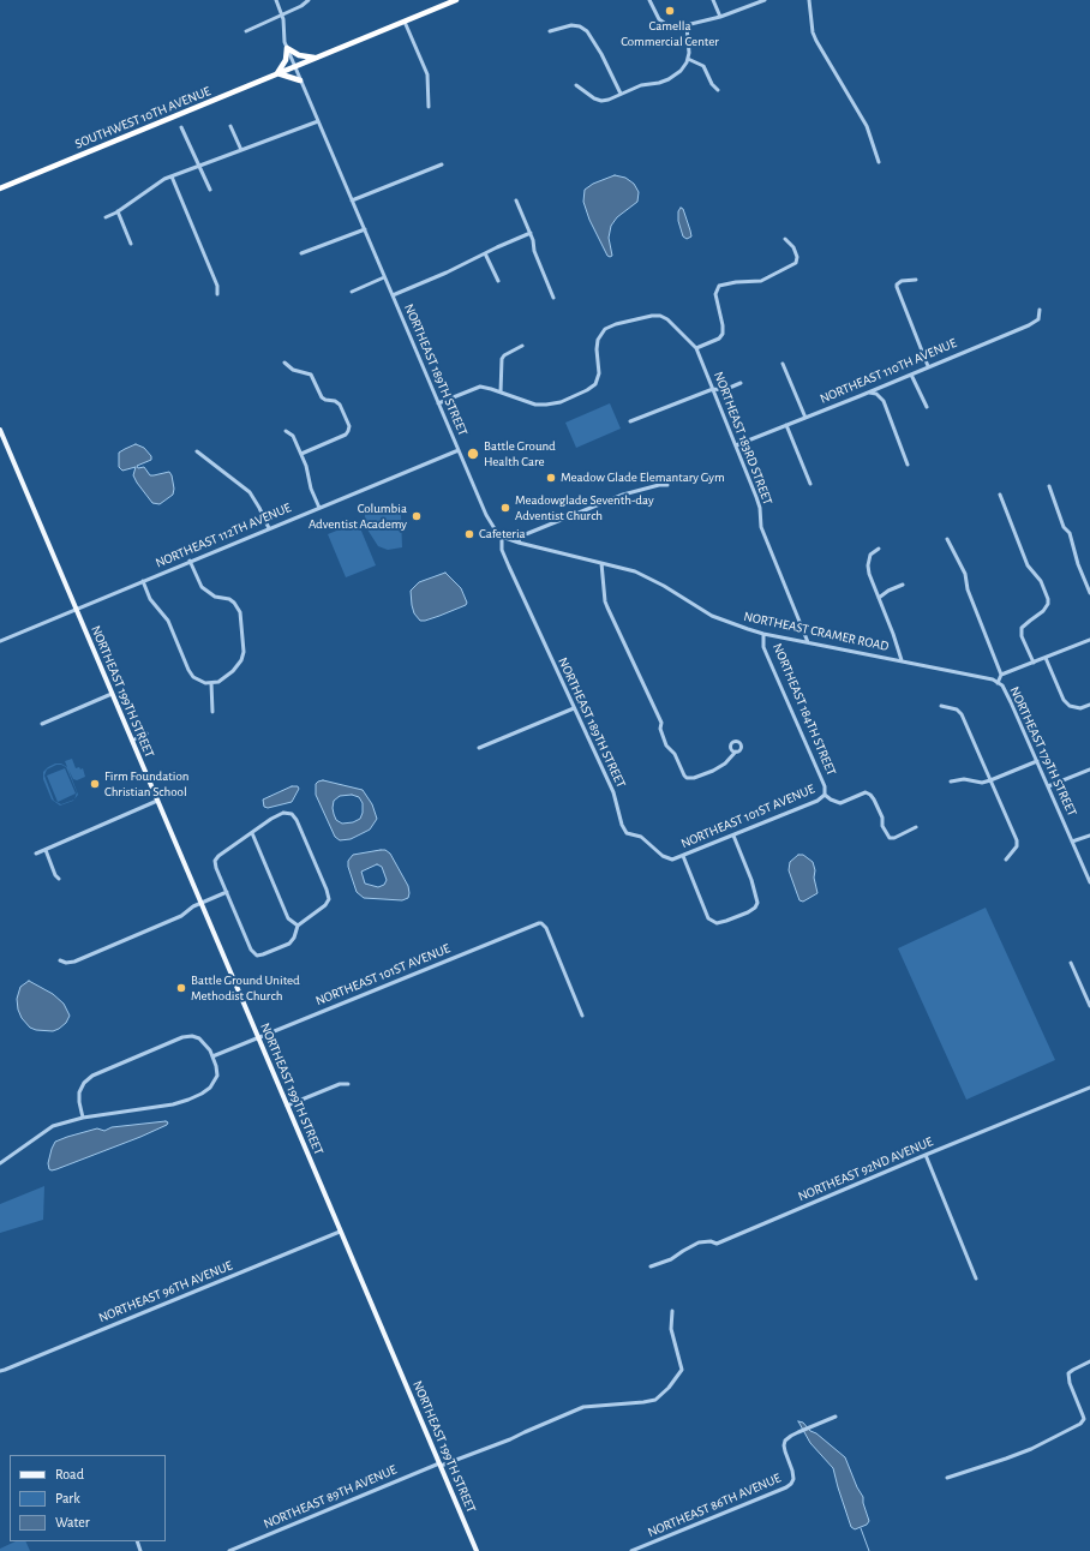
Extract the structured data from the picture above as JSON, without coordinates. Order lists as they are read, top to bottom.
{
  "streets": {
    "highway": ["SOUTHWEST 10TH AVENUE"],
    "main road": ["NORTHEAST 199TH STREET"],
    "street": [
      "NORTHEAST 189TH STREET",
      "NORTHEAST 110TH AVENUE",
      "NORTHEAST 183RD STREET",
      "NORTHEAST 112TH AVENUE",
      "NORTHEAST CRAMER ROAD",
      "NORTHEAST 184TH STREET",
      "NORTHEAST 179TH STREET",
      "NORTHEAST 101ST AVENUE",
      "NORTHEAST 92ND AVENUE",
      "NORTHEAST 96TH AVENUE",
      "NORTHEAST 89TH AVENUE",
      "NORTHEAST 86TH AVENUE"
    ]
  },
  "crossings": [
    ["SOUTHWEST 10TH AVENUE", "NORTHEAST 189TH STREET"],
    ["NORTHEAST 189TH STREET", "NORTHEAST 112TH AVENUE"],
    ["NORTHEAST 189TH STREET", "NORTHEAST CRAMER ROAD"],
    ["NORTHEAST 189TH STREET", "NORTHEAST 101ST AVENUE"],
    ["NORTHEAST 110TH AVENUE", "NORTHEAST 183RD STREET"],
    ["NORTHEAST 183RD STREET", "NORTHEAST CRAMER ROAD"],
    ["NORTHEAST 112TH AVENUE", "NORTHEAST 199TH STREET"],
    ["NORTHEAST CRAMER ROAD", "NORTHEAST 184TH STREET"],
    ["NORTHEAST CRAMER ROAD", "NORTHEAST 179TH STREET"],
    ["NORTHEAST 199TH STREET", "NORTHEAST 101ST AVENUE"],
    ["NORTHEAST 199TH STREET", "NORTHEAST 96TH AVENUE"],
    ["NORTHEAST 199TH STREET", "NORTHEAST 89TH AVENUE"],
    ["NORTHEAST 184TH STREET", "NORTHEAST 101ST AVENUE"]
  ],
  "places": [
    "Camella Commercial Center",
    "Battle Ground Health Care",
    "Meadow Glade Elemantary Gym",
    "Meadowglade Seventh-day Adventist Church",
    "Columbia Adventist Academy",
    "Cafeteria",
    "Firm Foundation Christian School",
    "Battle Ground United Methodist Church"
  ],
  "legend": ["Road", "Park", "Water"]
}
